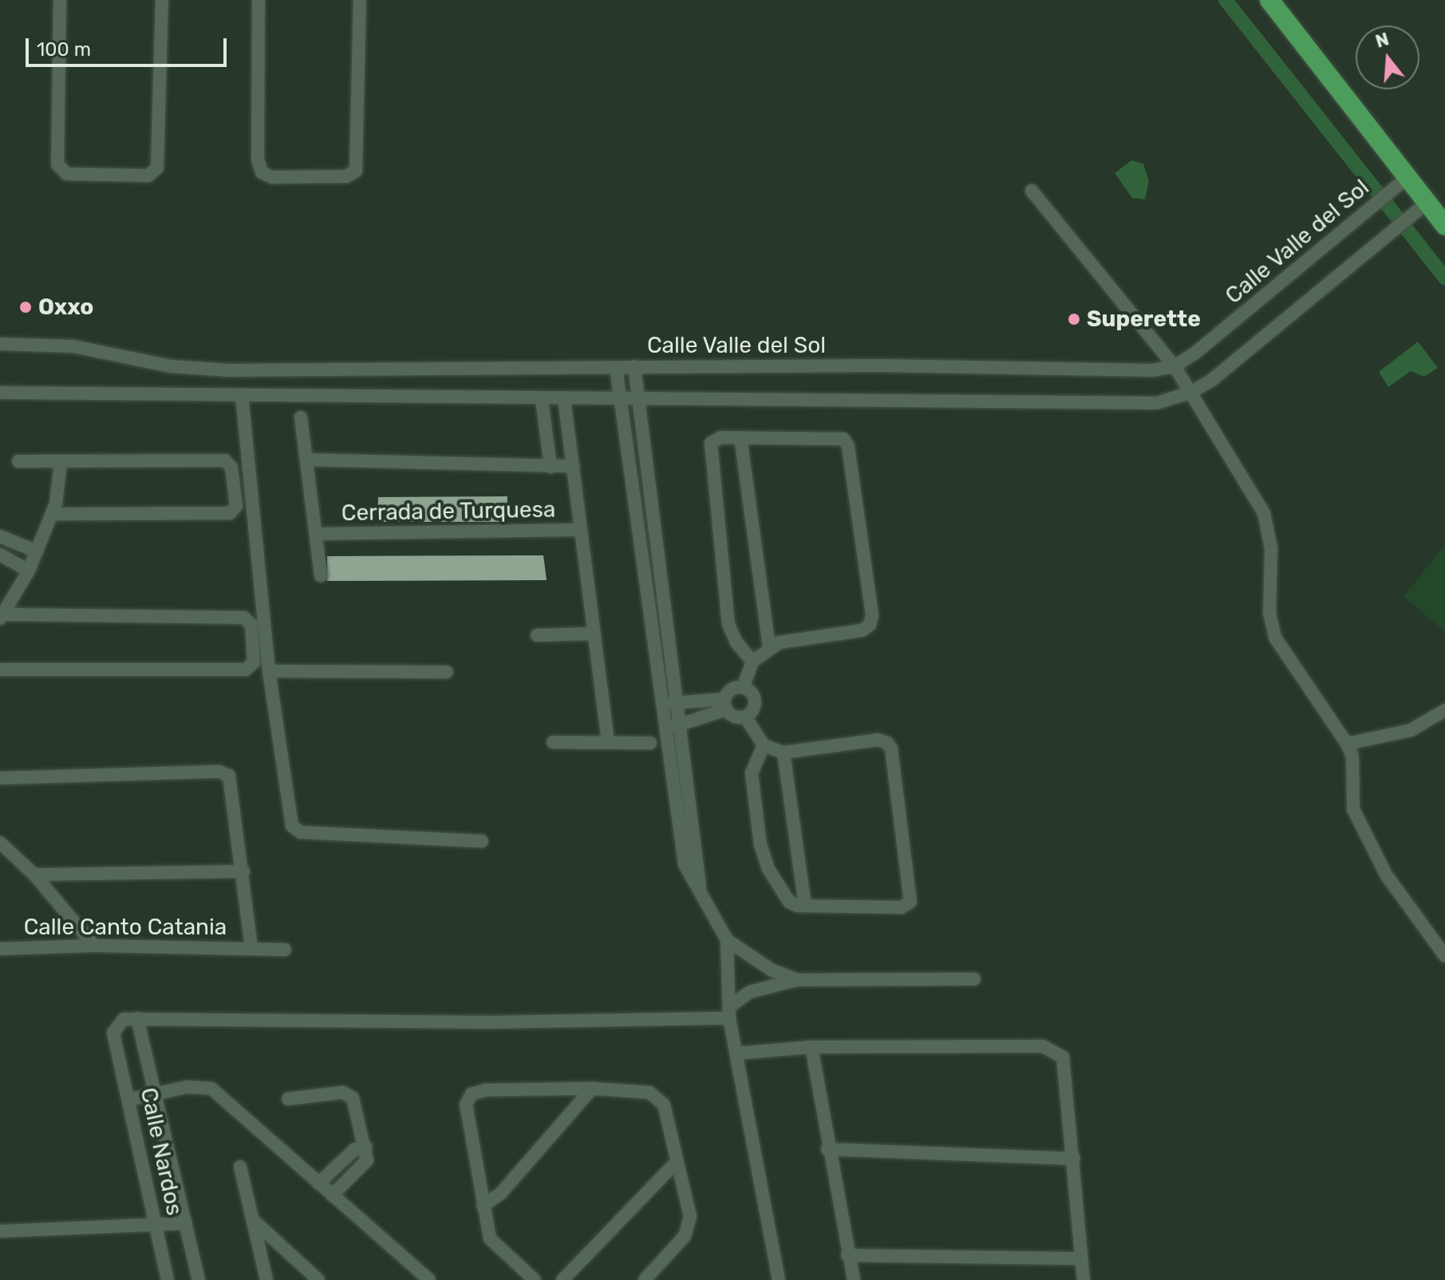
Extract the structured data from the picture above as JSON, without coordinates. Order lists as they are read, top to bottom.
{
  "streets": {
    "street": [
      "Calle Valle del Sol",
      "Cerrada de Turquesa",
      "Calle Canto Catania",
      "Calle Nardos"
    ]
  },
  "places": ["Oxxo", "Superette"],
  "scale_bar": "100 m",
  "north": "top"
}
